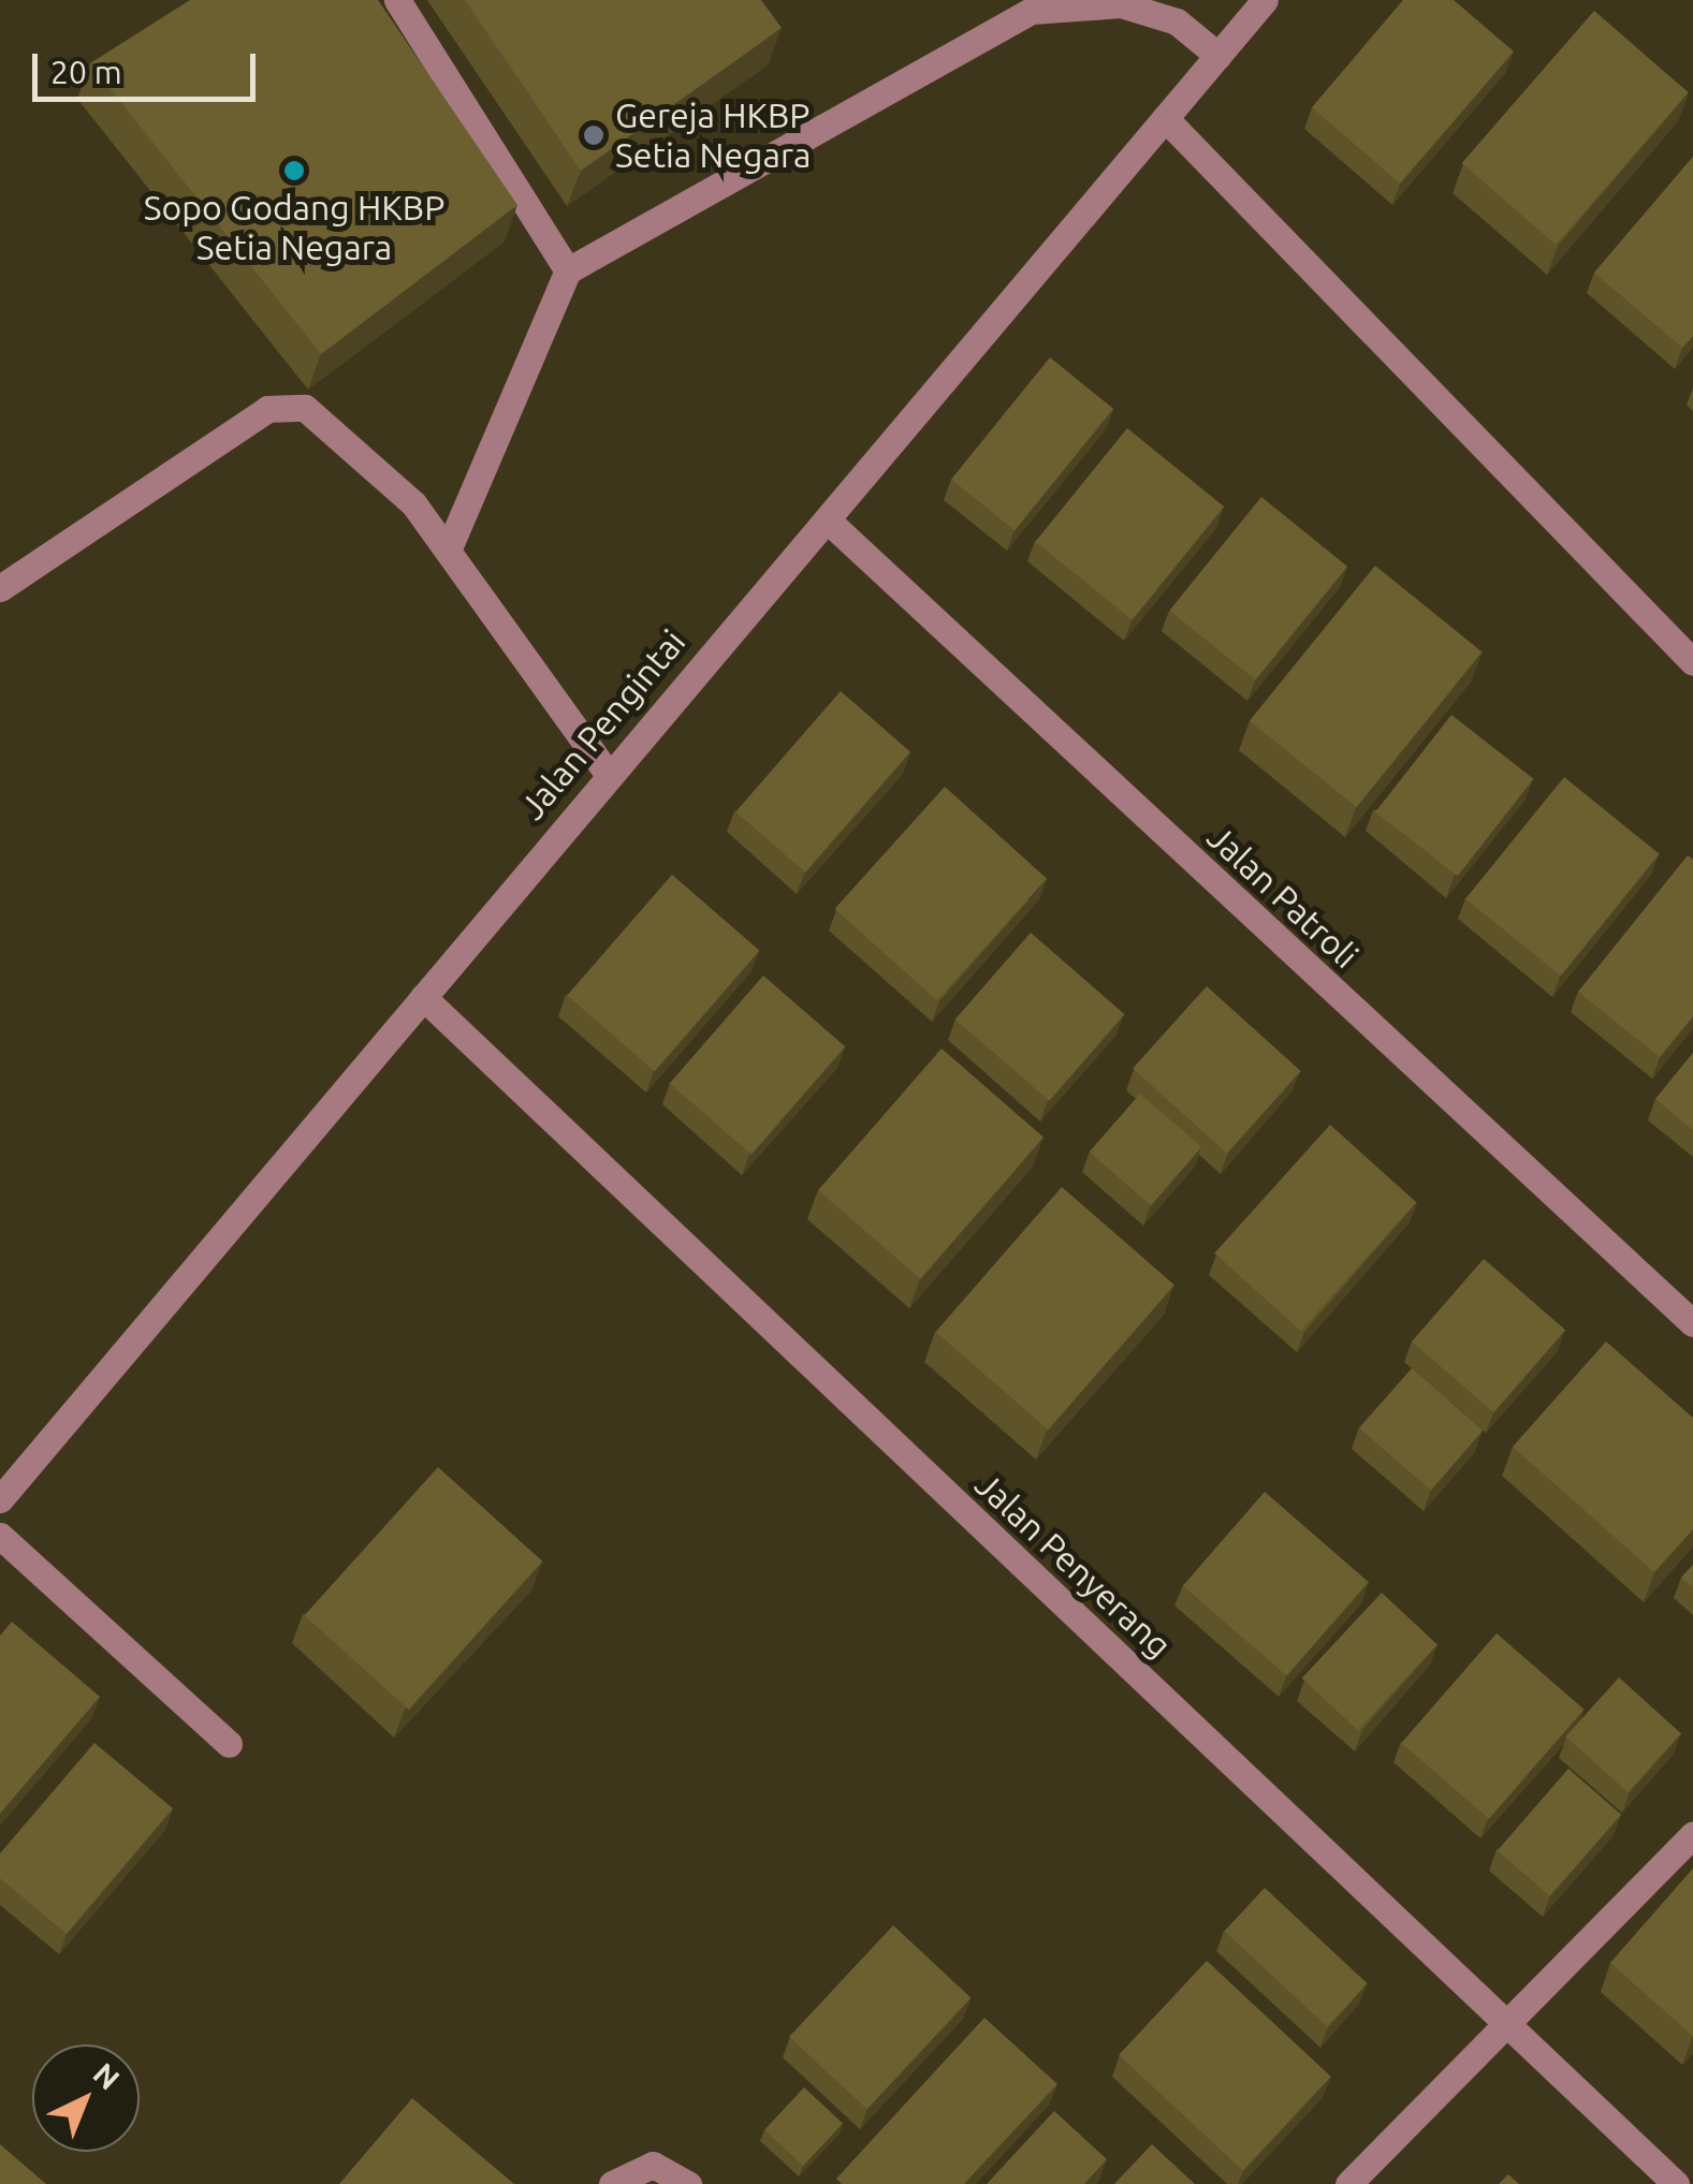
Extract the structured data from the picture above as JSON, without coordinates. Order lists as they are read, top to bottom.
{
  "streets": {
    "street": ["Jalan Pengintai", "Jalan Patroli", "Jalan Penyerang"]
  },
  "crossings": [
    ["Jalan Pengintai", "Jalan Patroli"],
    ["Jalan Pengintai", "Jalan Penyerang"]
  ],
  "places": ["Gereja HKBP Setia Negara", "Sopo Godang HKBP Setia Negara"],
  "scale_bar": "20 m",
  "north": "top right"
}
